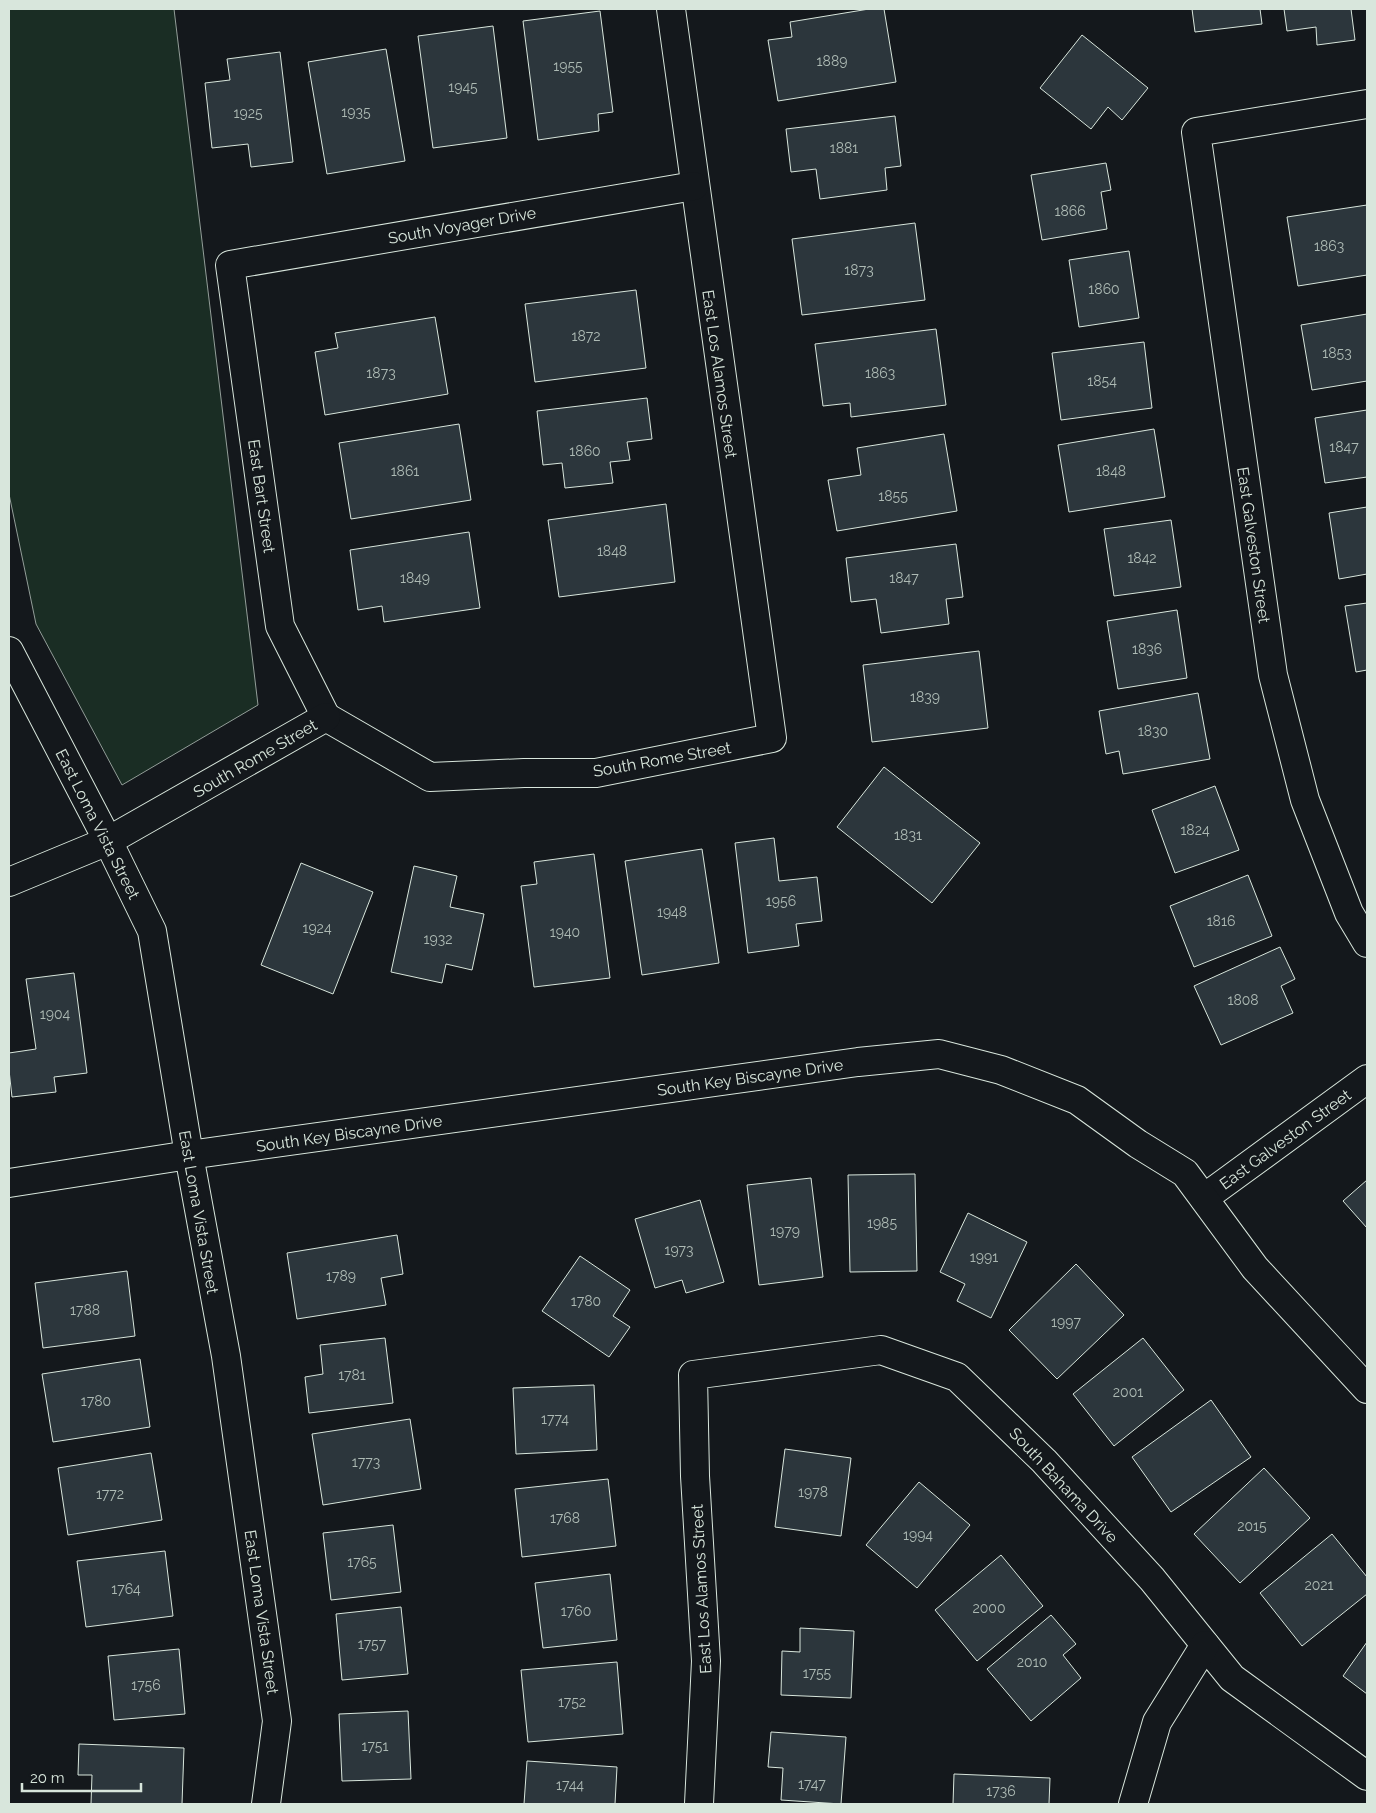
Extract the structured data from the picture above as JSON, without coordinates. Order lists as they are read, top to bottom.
{
  "streets": {
    "street": [
      "South Voyager Drive",
      "East Los Alamos Street",
      "East Bart Street",
      "East Galveston Street",
      "South Rome Street",
      "East Loma Vista Street",
      "South Key Biscayne Drive",
      "South Bahama Drive"
    ]
  },
  "crossings": [
    ["South Voyager Drive", "East Los Alamos Street"],
    ["South Voyager Drive", "East Bart Street"],
    ["East Los Alamos Street", "South Rome Street"],
    ["East Los Alamos Street", "South Bahama Drive"],
    ["East Bart Street", "South Rome Street"],
    ["East Galveston Street", "South Key Biscayne Drive"],
    ["South Rome Street", "East Loma Vista Street"],
    ["East Loma Vista Street", "South Key Biscayne Drive"]
  ],
  "house_numbers": [
    "1889",
    "1955",
    "1945",
    "1935",
    "1925",
    "1881",
    "1866",
    "1863",
    "1873",
    "1860",
    "1872",
    "1853",
    "1873",
    "1863",
    "1854",
    "1847",
    "1860",
    "1861",
    "1848",
    "1855",
    "1848",
    "1842",
    "1849",
    "1847",
    "1836",
    "1839",
    "1830",
    "1824",
    "1831",
    "1956",
    "1948",
    "1816",
    "1924",
    "1940",
    "1932",
    "1808",
    "1904",
    "1985",
    "1979",
    "1973",
    "1991",
    "1789",
    "1780",
    "1788",
    "1997",
    "1781",
    "2001",
    "1780",
    "1774",
    "1773",
    "1978",
    "1772",
    "1768",
    "2015",
    "1994",
    "1765",
    "2021",
    "1764",
    "2000",
    "1760",
    "1757",
    "2010",
    "1755",
    "1756",
    "1752",
    "1751",
    "1747",
    "1744",
    "1736"
  ],
  "scale_bar": "20 m"
}
